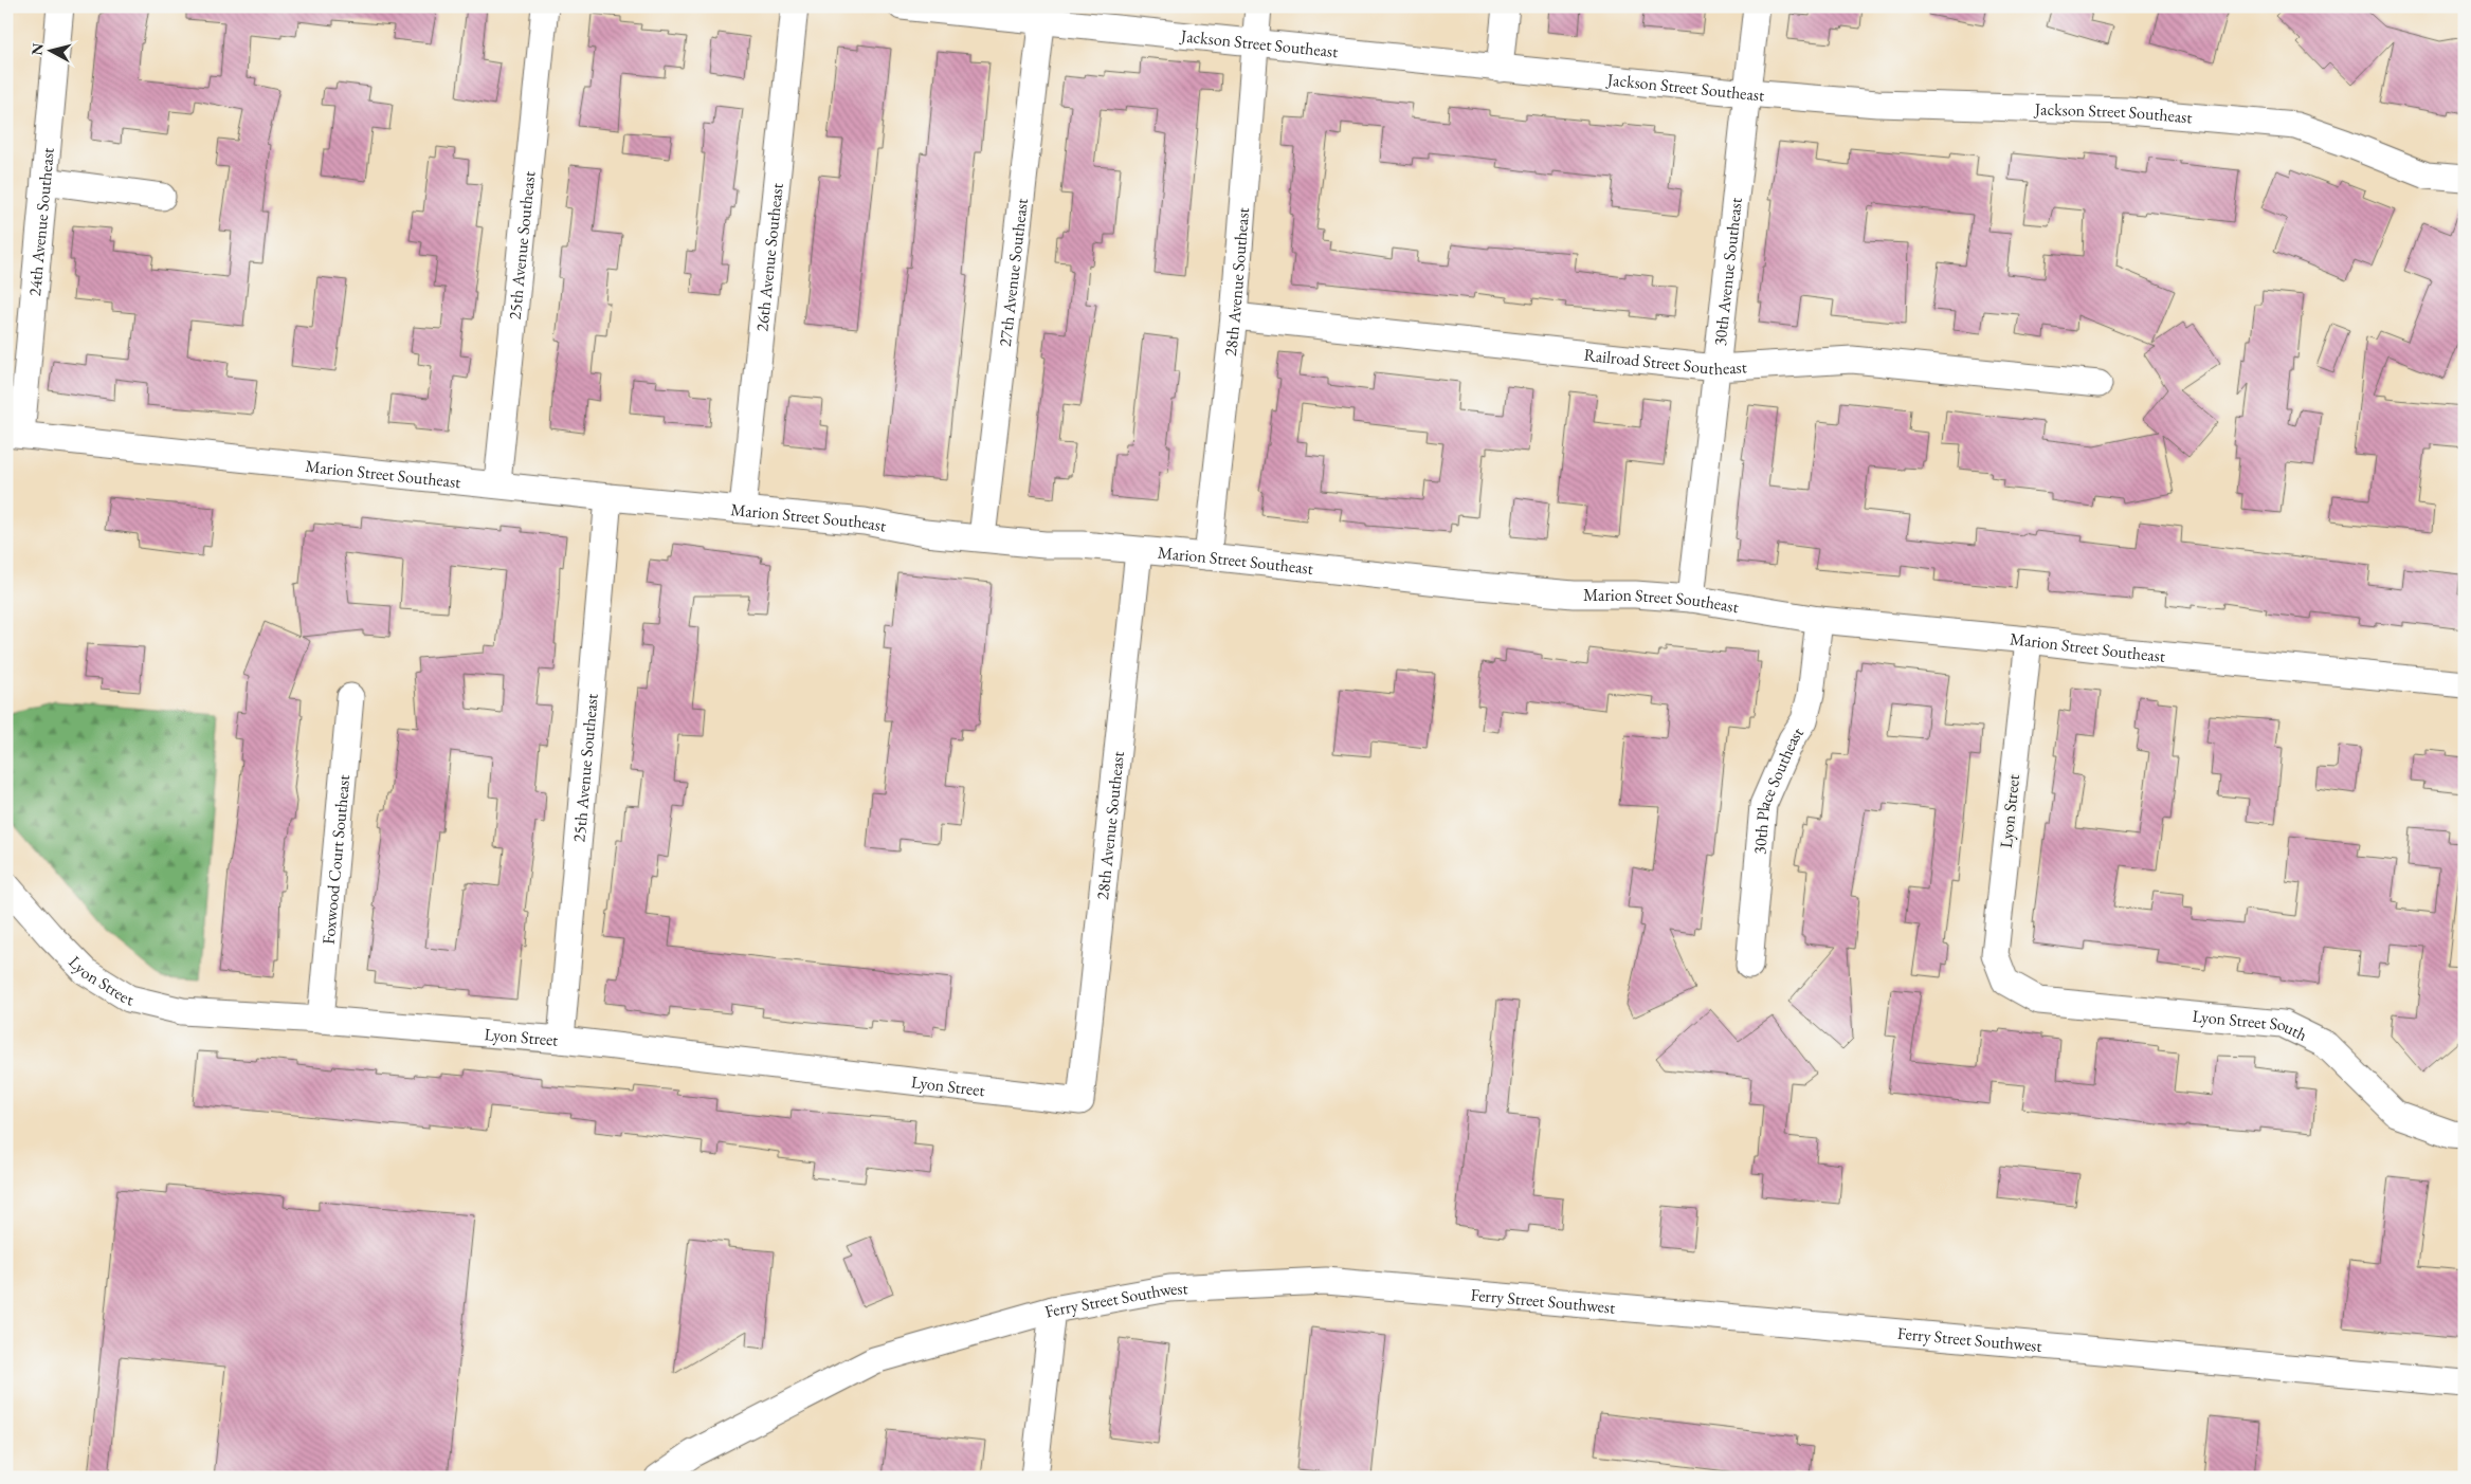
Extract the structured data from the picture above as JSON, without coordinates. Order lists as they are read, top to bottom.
{
  "streets": {
    "street": [
      "Jackson Street Southeast",
      "24th Avenue Southeast",
      "25th Avenue Southeast",
      "26th Avenue Southeast",
      "30th Avenue Southeast",
      "27th Avenue Southeast",
      "28th Avenue Southeast",
      "Railroad Street Southeast",
      "Marion Street Southeast",
      "30th Place Southeast",
      "Lyon Street",
      "Foxwood Court Southeast",
      "Lyon Street South",
      "Ferry Street Southwest"
    ]
  },
  "crossings": [
    ["Jackson Street Southeast", "30th Avenue Southeast"],
    ["Jackson Street Southeast", "27th Avenue Southeast"],
    ["Jackson Street Southeast", "28th Avenue Southeast"],
    ["24th Avenue Southeast", "Marion Street Southeast"],
    ["25th Avenue Southeast", "Marion Street Southeast"],
    ["25th Avenue Southeast", "Lyon Street"],
    ["26th Avenue Southeast", "Marion Street Southeast"],
    ["30th Avenue Southeast", "Railroad Street Southeast"],
    ["30th Avenue Southeast", "Marion Street Southeast"],
    ["27th Avenue Southeast", "Marion Street Southeast"],
    ["28th Avenue Southeast", "Railroad Street Southeast"],
    ["28th Avenue Southeast", "Marion Street Southeast"],
    ["28th Avenue Southeast", "Lyon Street"],
    ["Marion Street Southeast", "30th Place Southeast"],
    ["Marion Street Southeast", "Lyon Street"],
    ["Lyon Street", "Foxwood Court Southeast"],
    ["Lyon Street", "Lyon Street South"]
  ],
  "north": "left"
}
